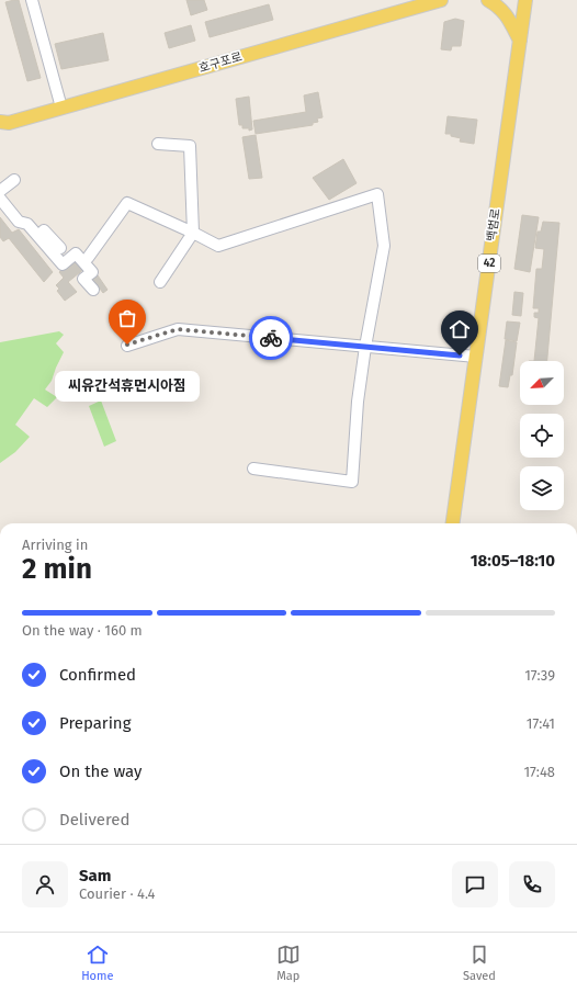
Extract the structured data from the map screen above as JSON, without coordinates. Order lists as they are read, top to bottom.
{
  "streets": {
    "main road": ["호구포로", "백범로", "42"]
  },
  "places": ["씨유간석휴먼시아점"],
  "north": "bottom left",
  "page": {
    "bubble": "씨유간석휴먼시아점",
    "heading": ["2 min", "Arriving in", "18:05–18:10"],
    "panel": ["Sam", "Courier · 4.4"],
    "bar": "On the way · 160 m",
    "list": [
      ["Confirmed", "17:39"],
      ["Preparing", "17:41"],
      ["On the way", "17:48"],
      "Delivered"
    ],
    "tabs": ["Home", "Map", "Saved"]
  }
}
